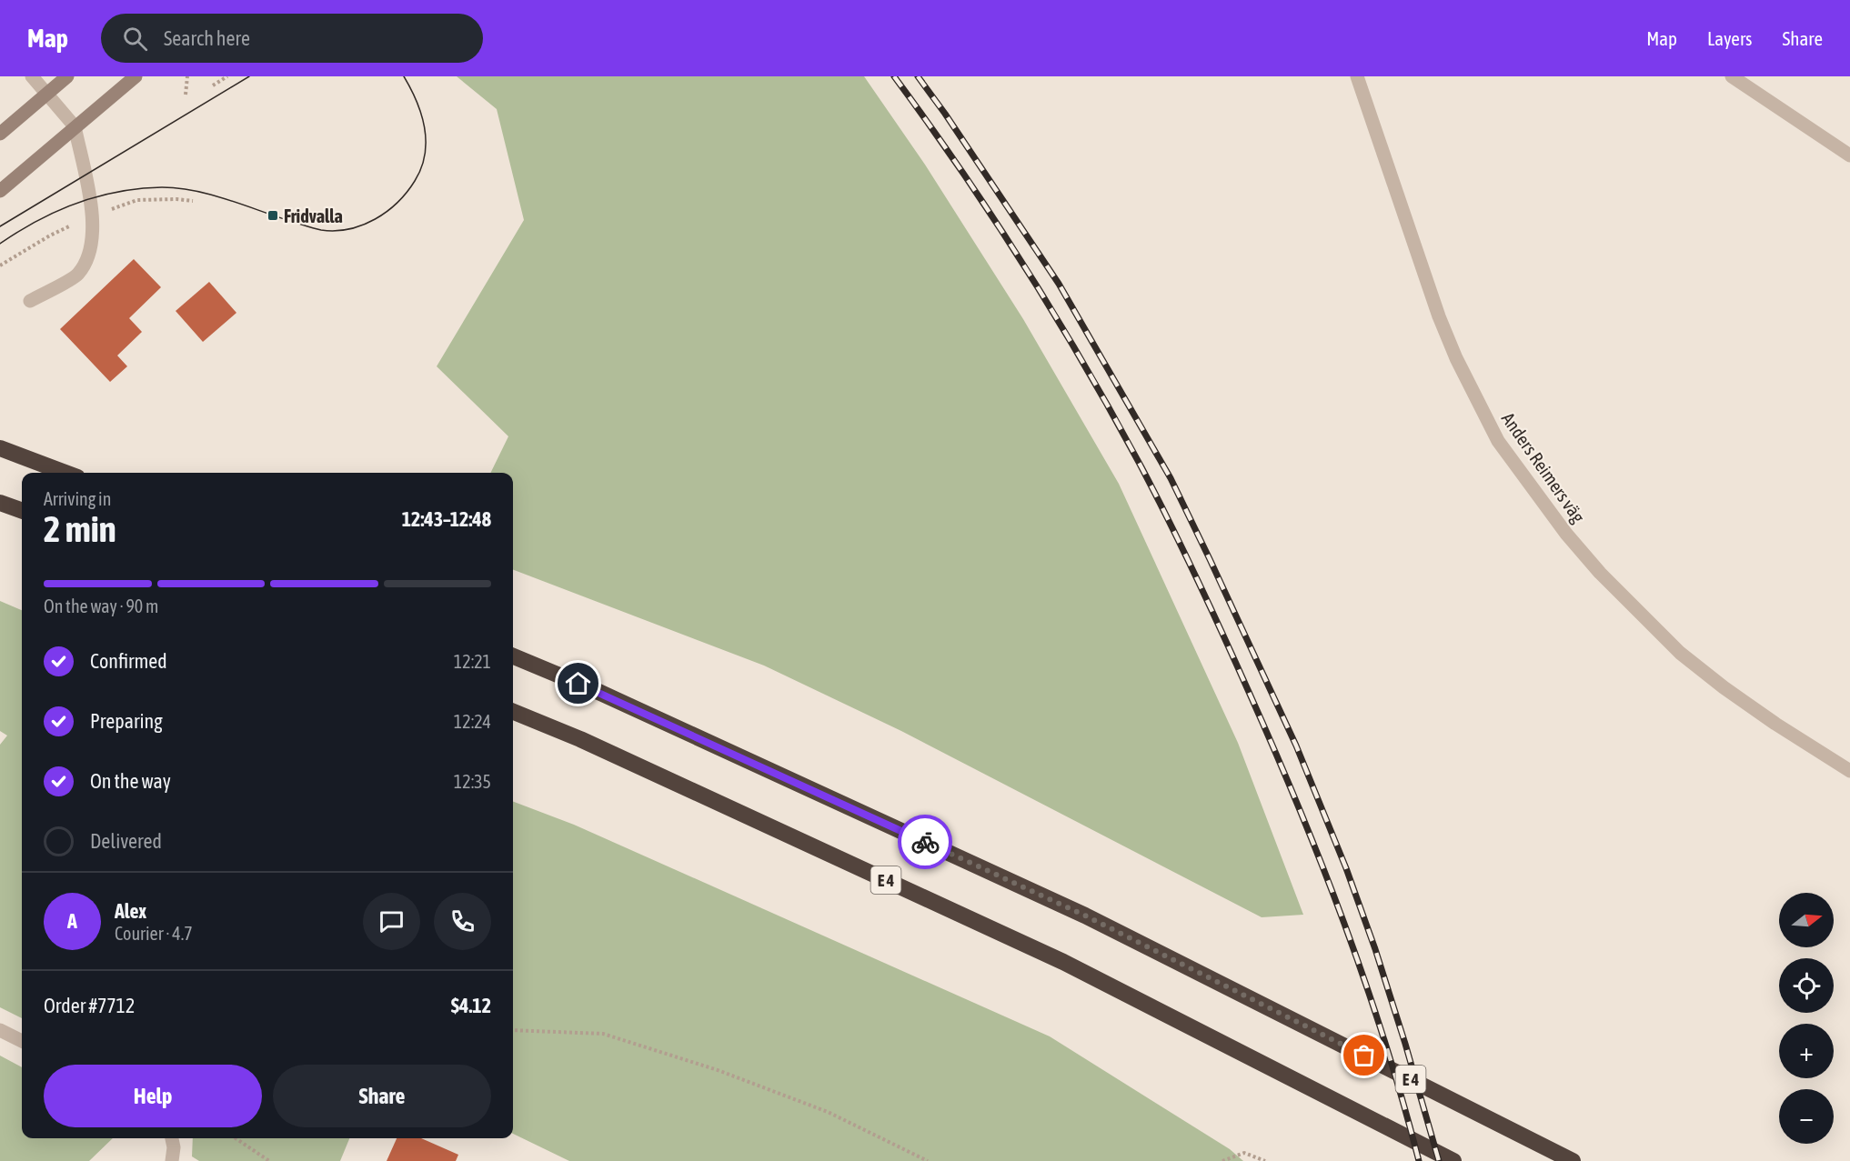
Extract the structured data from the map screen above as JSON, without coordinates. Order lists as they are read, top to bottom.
{
  "streets": {
    "highway": ["E 4"],
    "street": ["Anders Reimers väg"]
  },
  "places": {
    "transit": ["Fridvalla"]
  },
  "north": "right",
  "page": {
    "header": "Map",
    "search": "Search here",
    "nav": ["Map", "Layers", "Share"],
    "heading": ["2 min", "Arriving in", "12:43–12:48"],
    "panel": [
      "Alex",
      "Courier · 4.7",
      "Order #7712",
      "$4.12"
    ],
    "bar": "On the way · 90 m",
    "list": [
      ["Confirmed", "12:21"],
      ["Preparing", "12:24"],
      ["On the way", "12:35"],
      "Delivered"
    ],
    "map_buttons": ["+", "−"],
    "round": "A",
    "buttons": ["Help", "Share"]
  }
}
